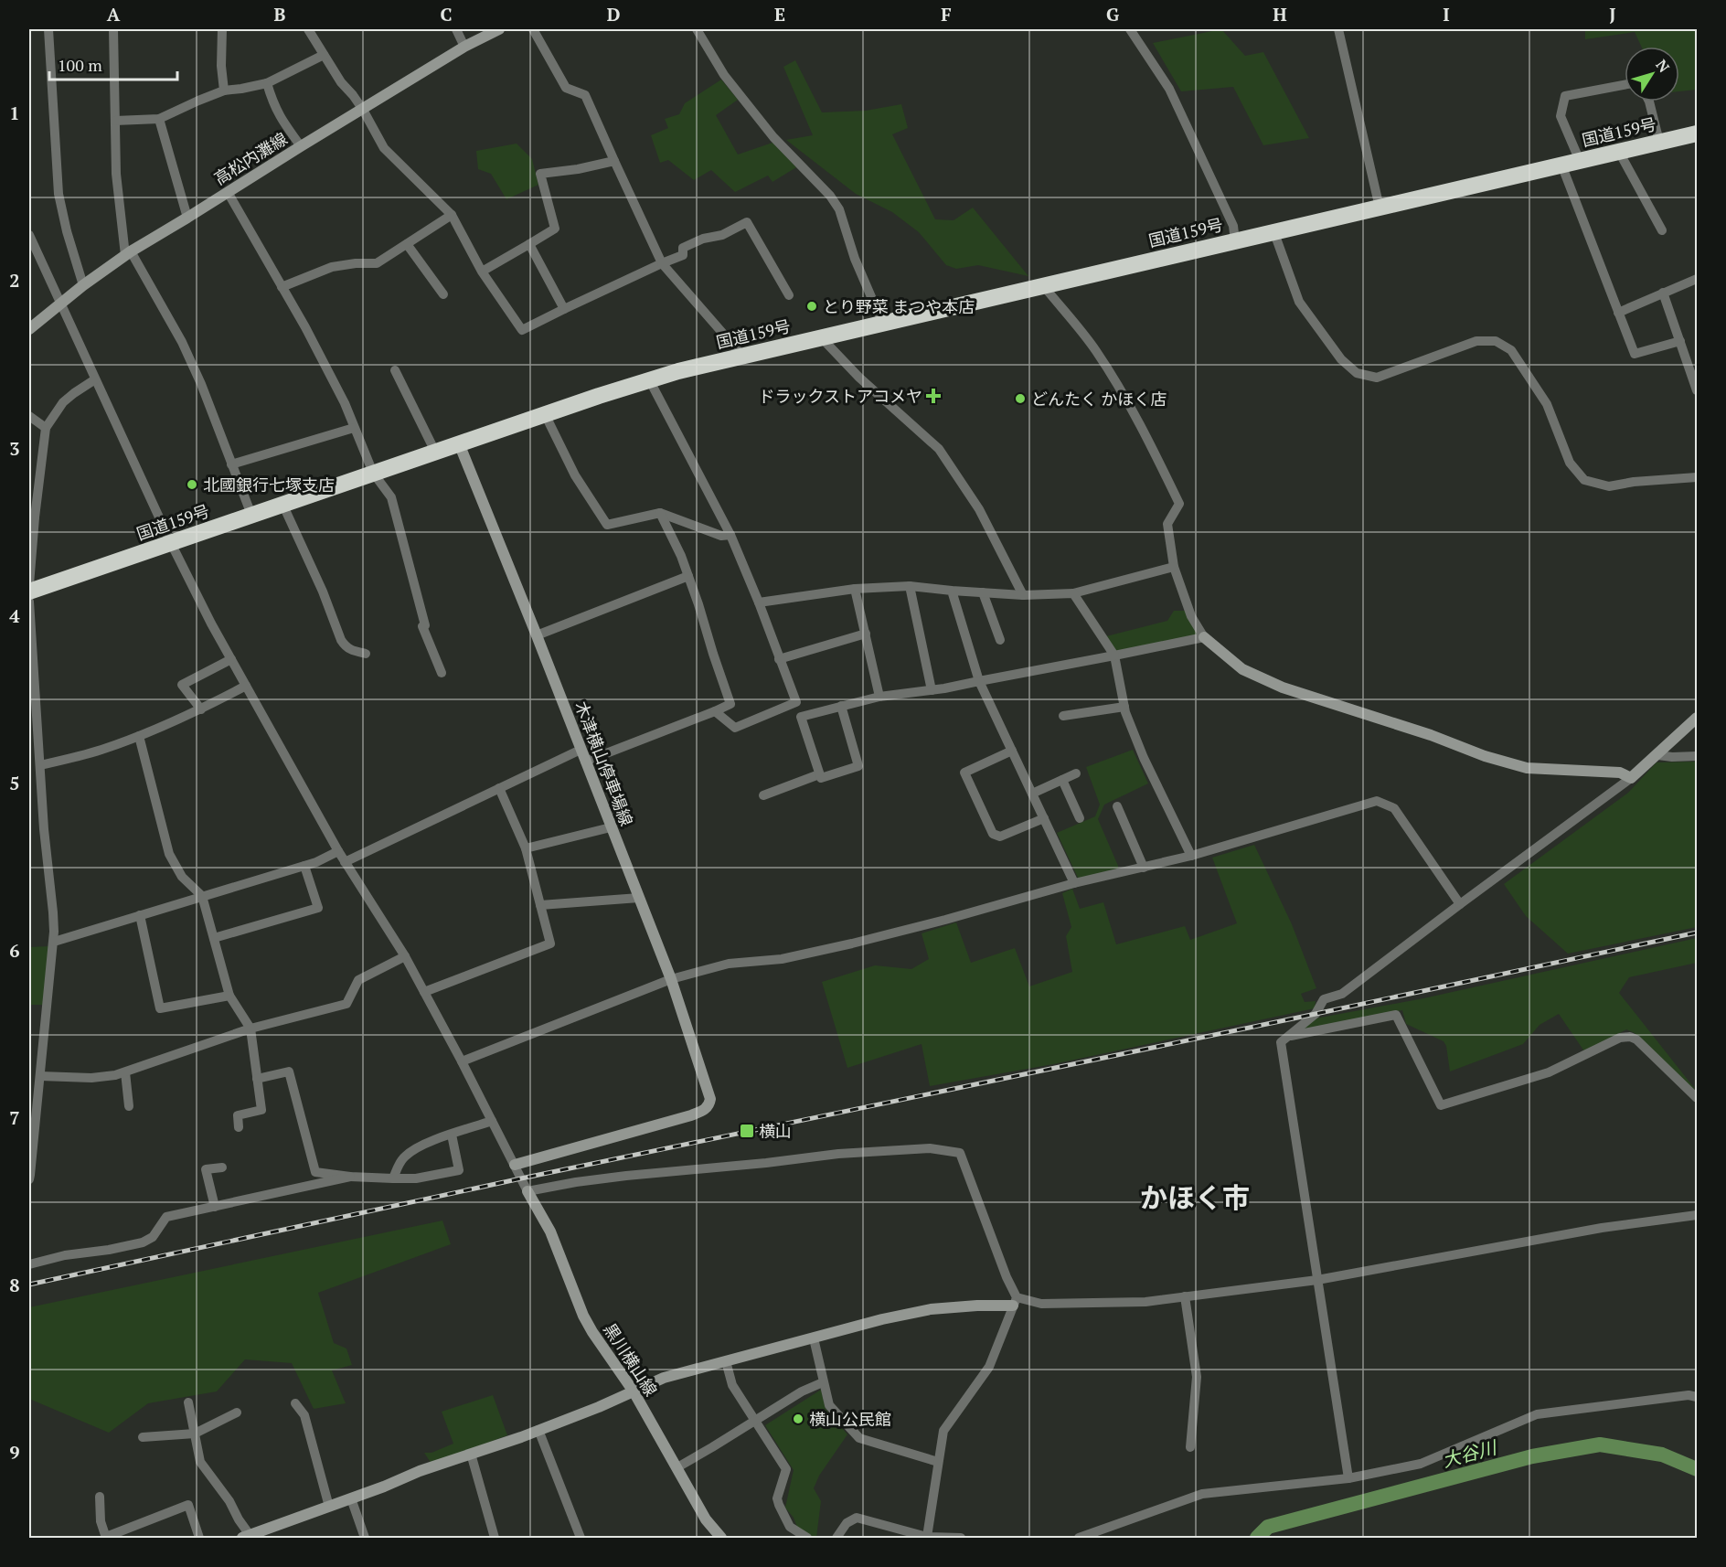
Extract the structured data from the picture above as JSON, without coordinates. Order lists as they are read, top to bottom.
{
  "streets": {
    "highway": ["国道159号"],
    "main road": ["高松内灘線", "木津横山停車場線", "黒川横山線"]
  },
  "crossings": [
    ["国道159号", "木津横山停車場線"]
  ],
  "districts": ["かほく市"],
  "water": ["大谷川"],
  "places": {
    "other": [
      "とり野菜 まつや本店",
      "どんたく かほく店",
      "北國銀行七塚支店",
      "横山公民館"
    ],
    "health": ["ドラックストアコメヤ"],
    "transit": ["横山"]
  },
  "scale_bar": "100 m",
  "north": "top right",
  "grid": {
    "columns": [
      "A",
      "B",
      "C",
      "D",
      "E",
      "F",
      "G",
      "H",
      "I",
      "J"
    ],
    "rows": [
      "1",
      "2",
      "3",
      "4",
      "5",
      "6",
      "7",
      "8",
      "9"
    ]
  }
}
